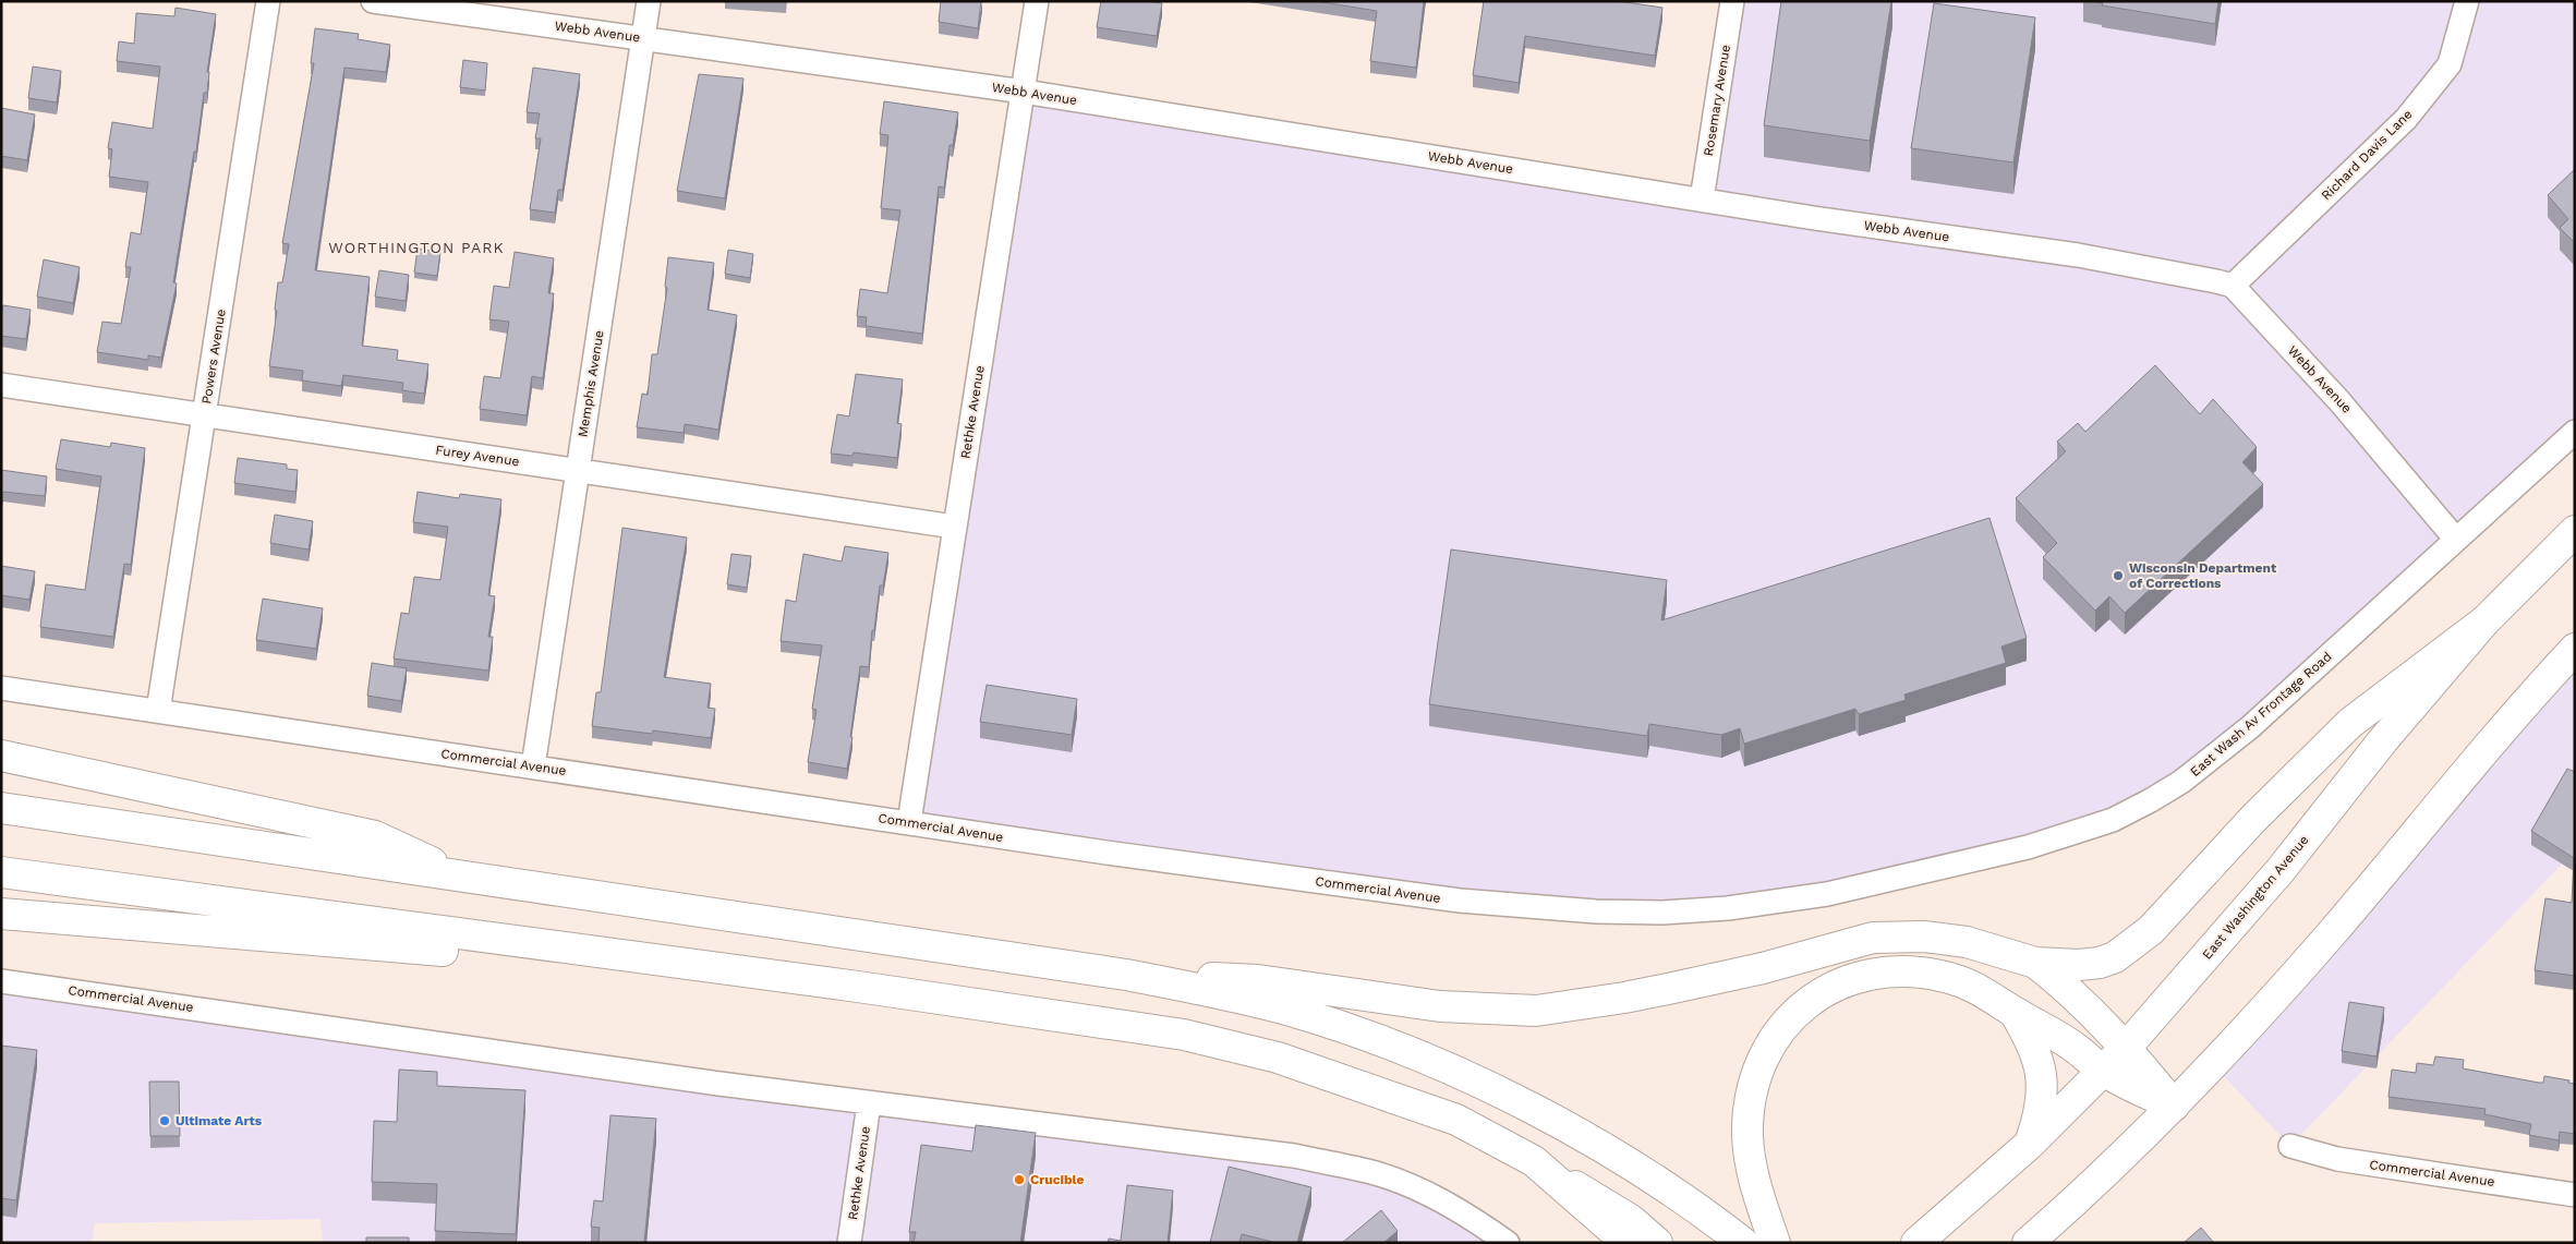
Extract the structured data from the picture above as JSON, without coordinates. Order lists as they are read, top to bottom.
{
  "streets": {
    "main road": ["East Washington Avenue"],
    "street": [
      "Webb Avenue",
      "Rosemary Avenue",
      "Richard Davis Lane",
      "Powers Avenue",
      "Memphis Avenue",
      "Rethke Avenue",
      "Furey Avenue",
      "East Wash Av Frontage Road",
      "Commercial Avenue"
    ]
  },
  "crossings": [
    ["Webb Avenue", "Rosemary Avenue"],
    ["Webb Avenue", "Richard Davis Lane"],
    ["Webb Avenue", "Memphis Avenue"],
    ["Webb Avenue", "Rethke Avenue"],
    ["Webb Avenue", "East Wash Av Frontage Road"],
    ["Powers Avenue", "Furey Avenue"],
    ["Powers Avenue", "Commercial Avenue"],
    ["Memphis Avenue", "Furey Avenue"],
    ["Memphis Avenue", "Commercial Avenue"],
    ["Rethke Avenue", "Furey Avenue"],
    ["Rethke Avenue", "Commercial Avenue"],
    ["East Wash Av Frontage Road", "Commercial Avenue"]
  ],
  "districts": ["WORTHINGTON PARK"],
  "places": ["Wisconsin Department of Corrections", "Ultimate Arts", "Crucible"]
}
